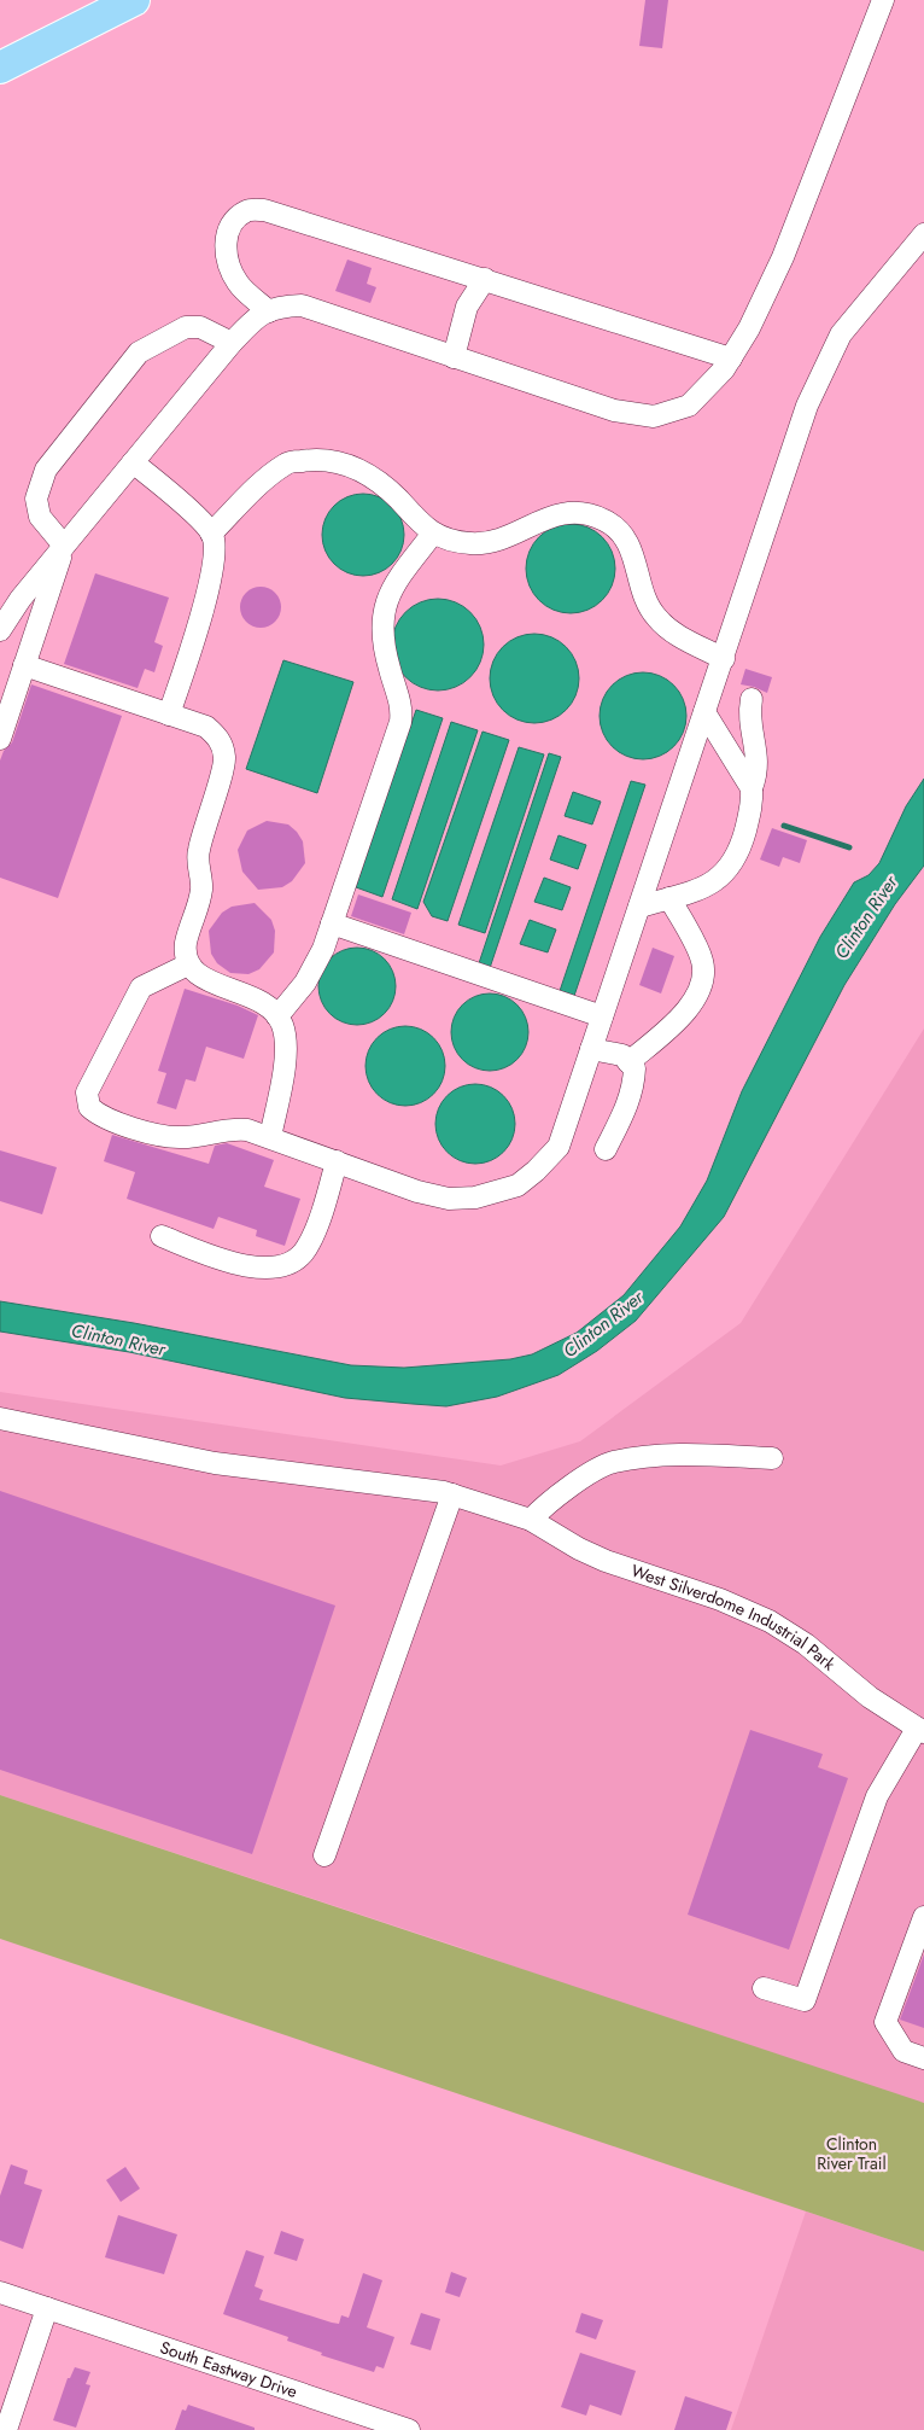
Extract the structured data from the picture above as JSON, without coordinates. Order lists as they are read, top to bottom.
{
  "streets": {
    "street": ["West Silverdome Industrial Park", "South Eastway Drive"]
  },
  "water": ["Clinton River"],
  "parks": ["Clinton River Trail"]
}
